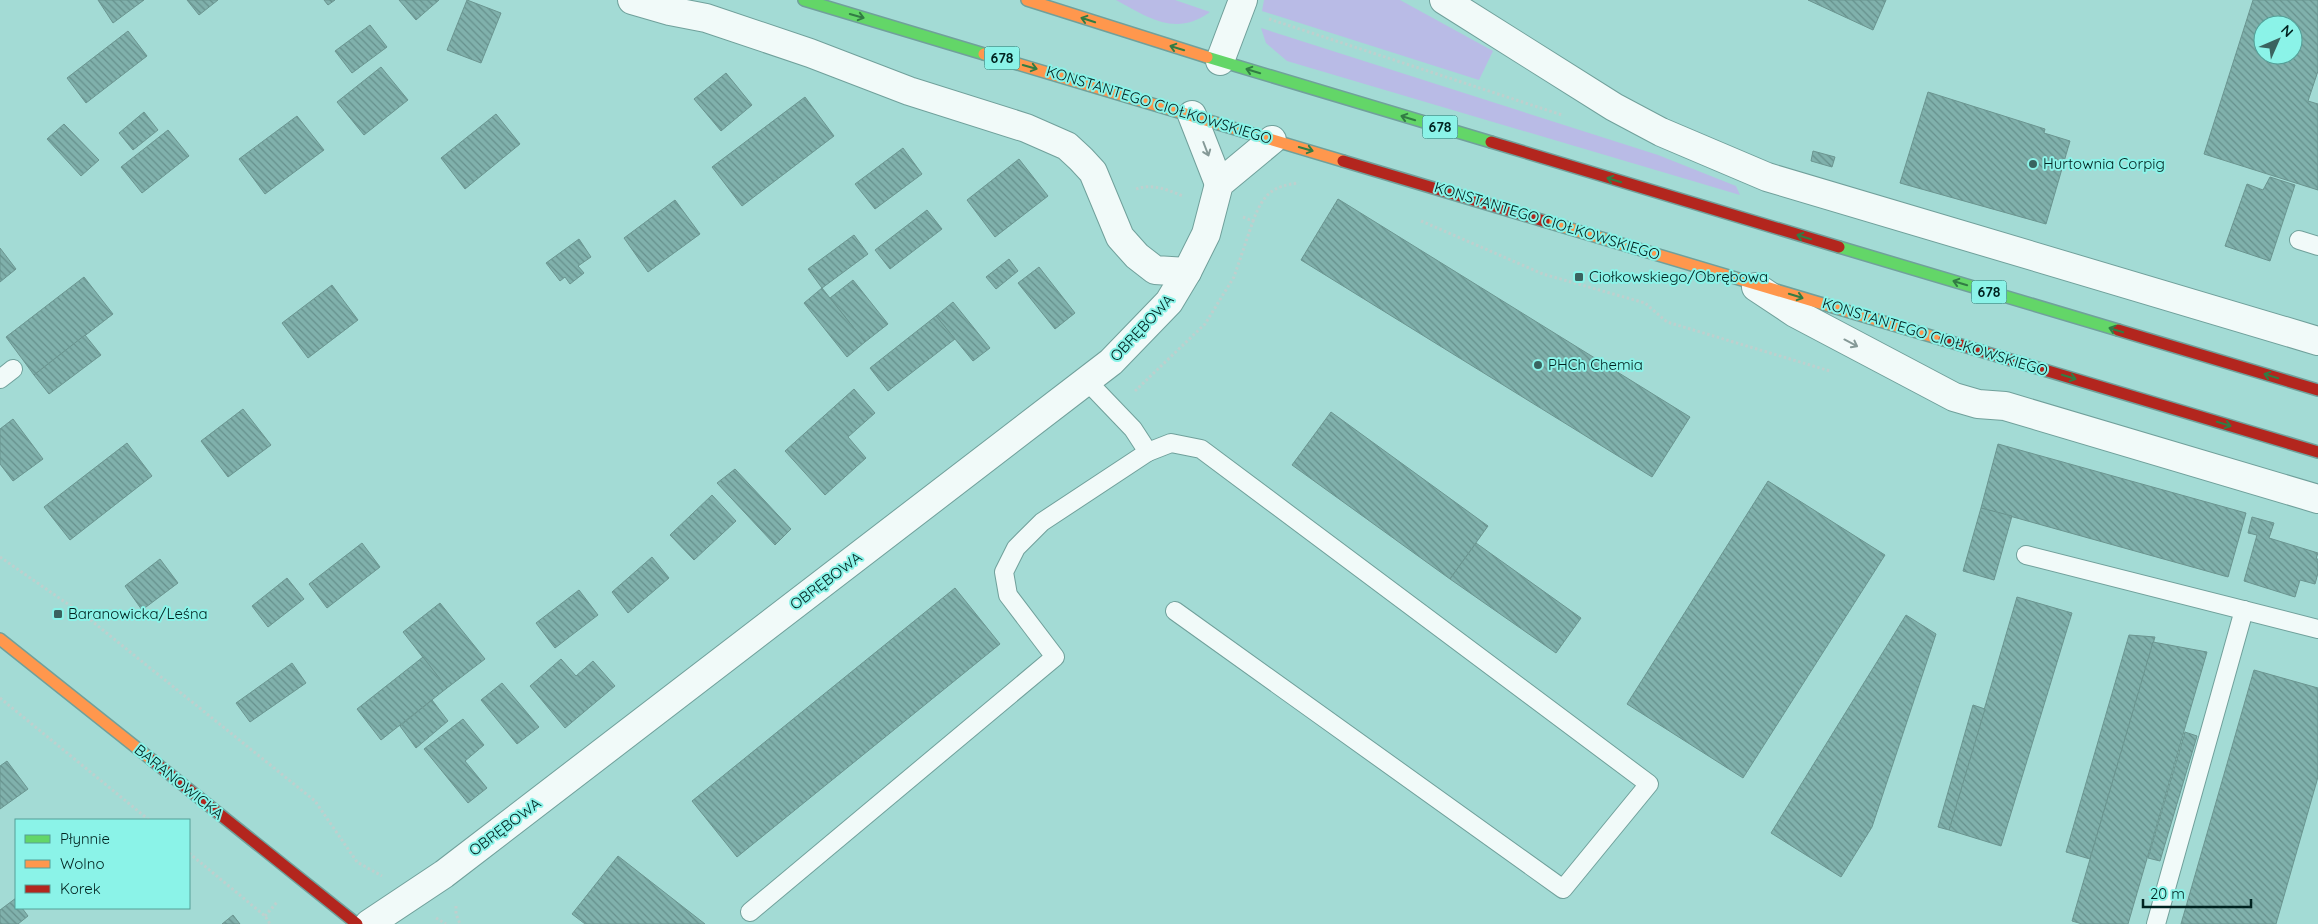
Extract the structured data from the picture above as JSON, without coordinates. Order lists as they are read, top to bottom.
{
  "streets": {
    "main road": ["678", "KONSTANTEGO CIOŁKOWSKIEGO", "BARANOWICKA"],
    "street": ["OBRĘBOWA"]
  },
  "places": {
    "other": ["Hurtownia Corpig", "PHCh Chemia"],
    "transit": ["Ciołkowskiego/Obrębowa", "Baranowicka/Leśna"]
  },
  "legend": ["Płynnie", "Wolno", "Korek"],
  "scale_bar": "20 m",
  "north": "top right"
}
